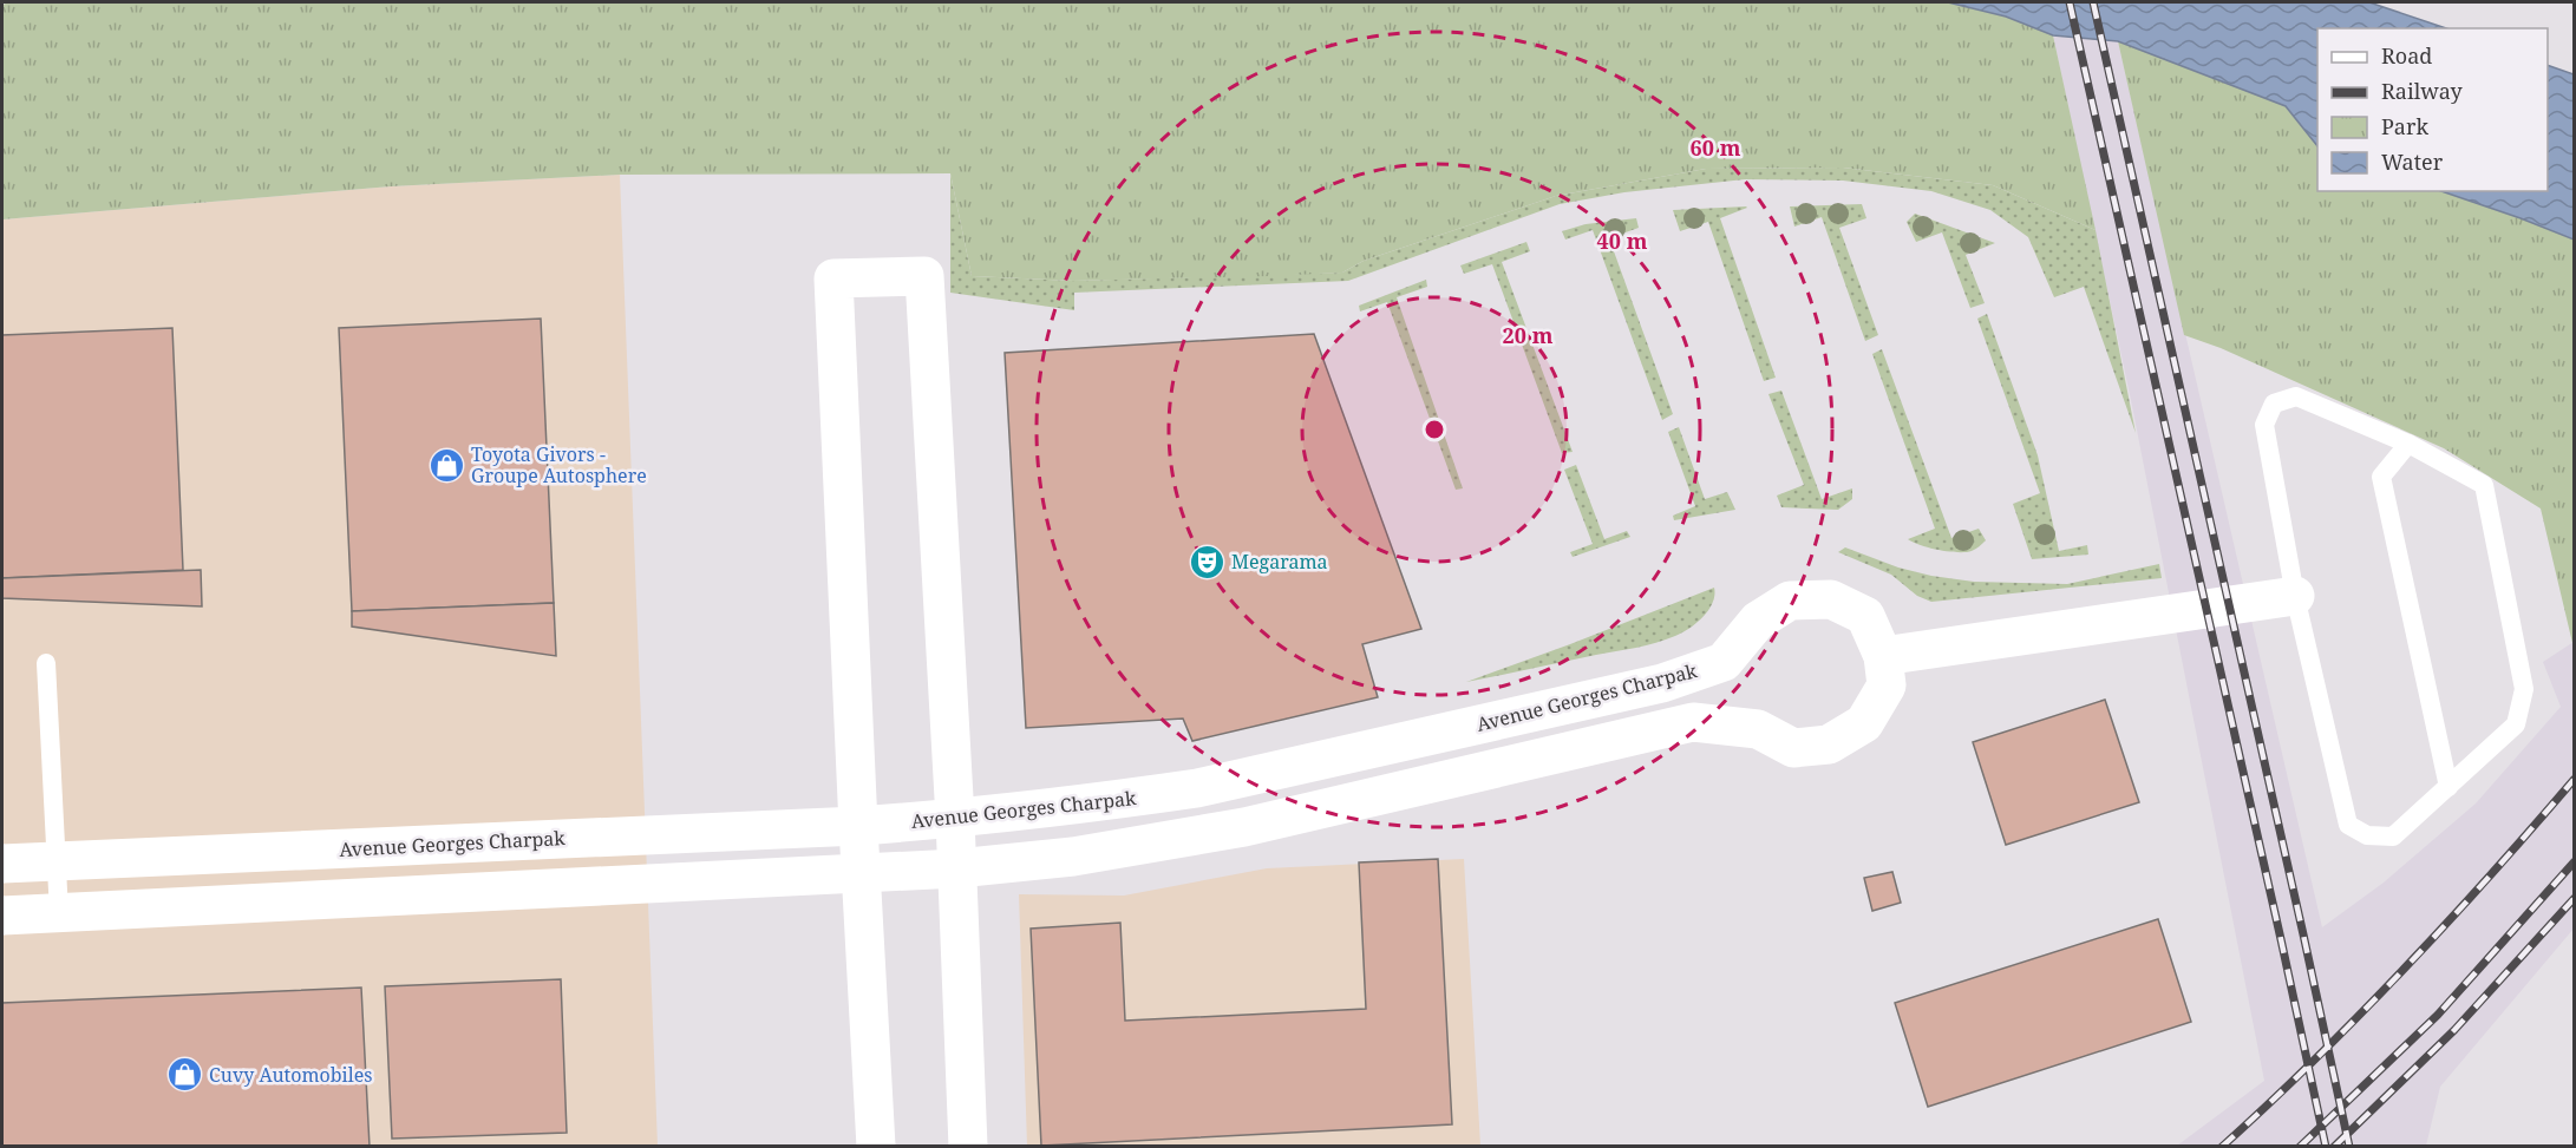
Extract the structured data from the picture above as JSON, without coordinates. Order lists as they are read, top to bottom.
{
  "streets": {
    "street": ["Avenue Georges Charpak"]
  },
  "places": {
    "shop": ["Toyota Givors - Groupe Autosphere", "Cuvy Automobiles"],
    "theatre": ["Megarama"]
  },
  "legend": [
    "Road",
    "Railway",
    "Park",
    "Water"
  ],
  "rings": ["60 m", "40 m", "20 m"]
}
